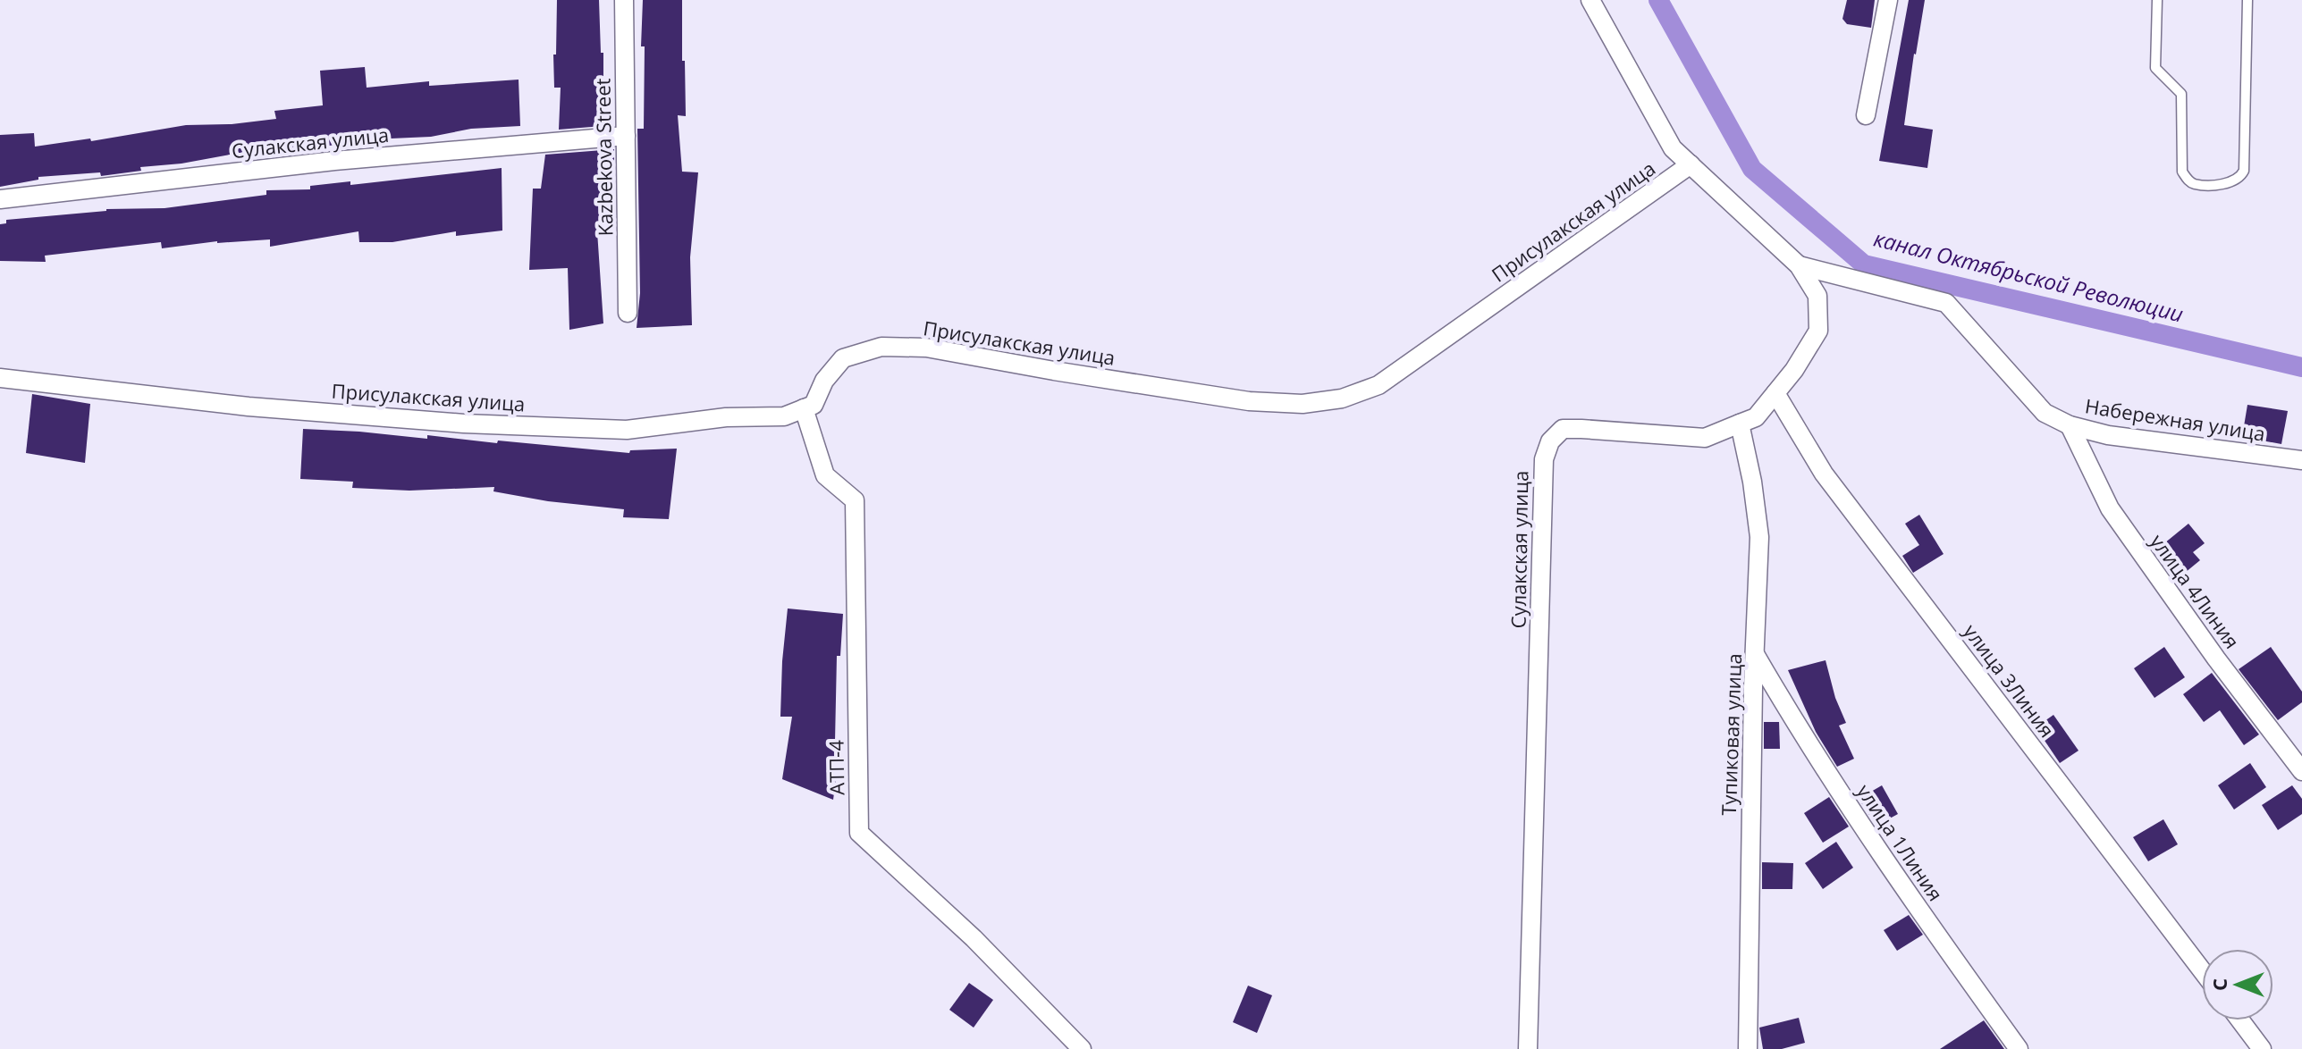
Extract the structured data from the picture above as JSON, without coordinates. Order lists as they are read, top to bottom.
{
  "streets": {
    "street": [
      "Сулакская улица",
      "Kazbekova Street",
      "Присулакская улица",
      "Набережная улица",
      "улица 4Линия",
      "улица 3Линия",
      "Тупиковая улица",
      "АТП-4",
      "улица 1Линия"
    ]
  },
  "crossings": [
    ["Сулакская улица", "Kazbekova Street"],
    ["Сулакская улица", "Присулакская улица"],
    ["Сулакская улица", "Набережная улица"],
    ["Сулакская улица", "улица 3Линия"],
    ["Сулакская улица", "Тупиковая улица"],
    ["Присулакская улица", "АТП-4"],
    ["Набережная улица", "улица 4Линия"],
    ["Тупиковая улица", "улица 1Линия"]
  ],
  "water": ["канал Октябрьской Революции"],
  "north": "left"
}
